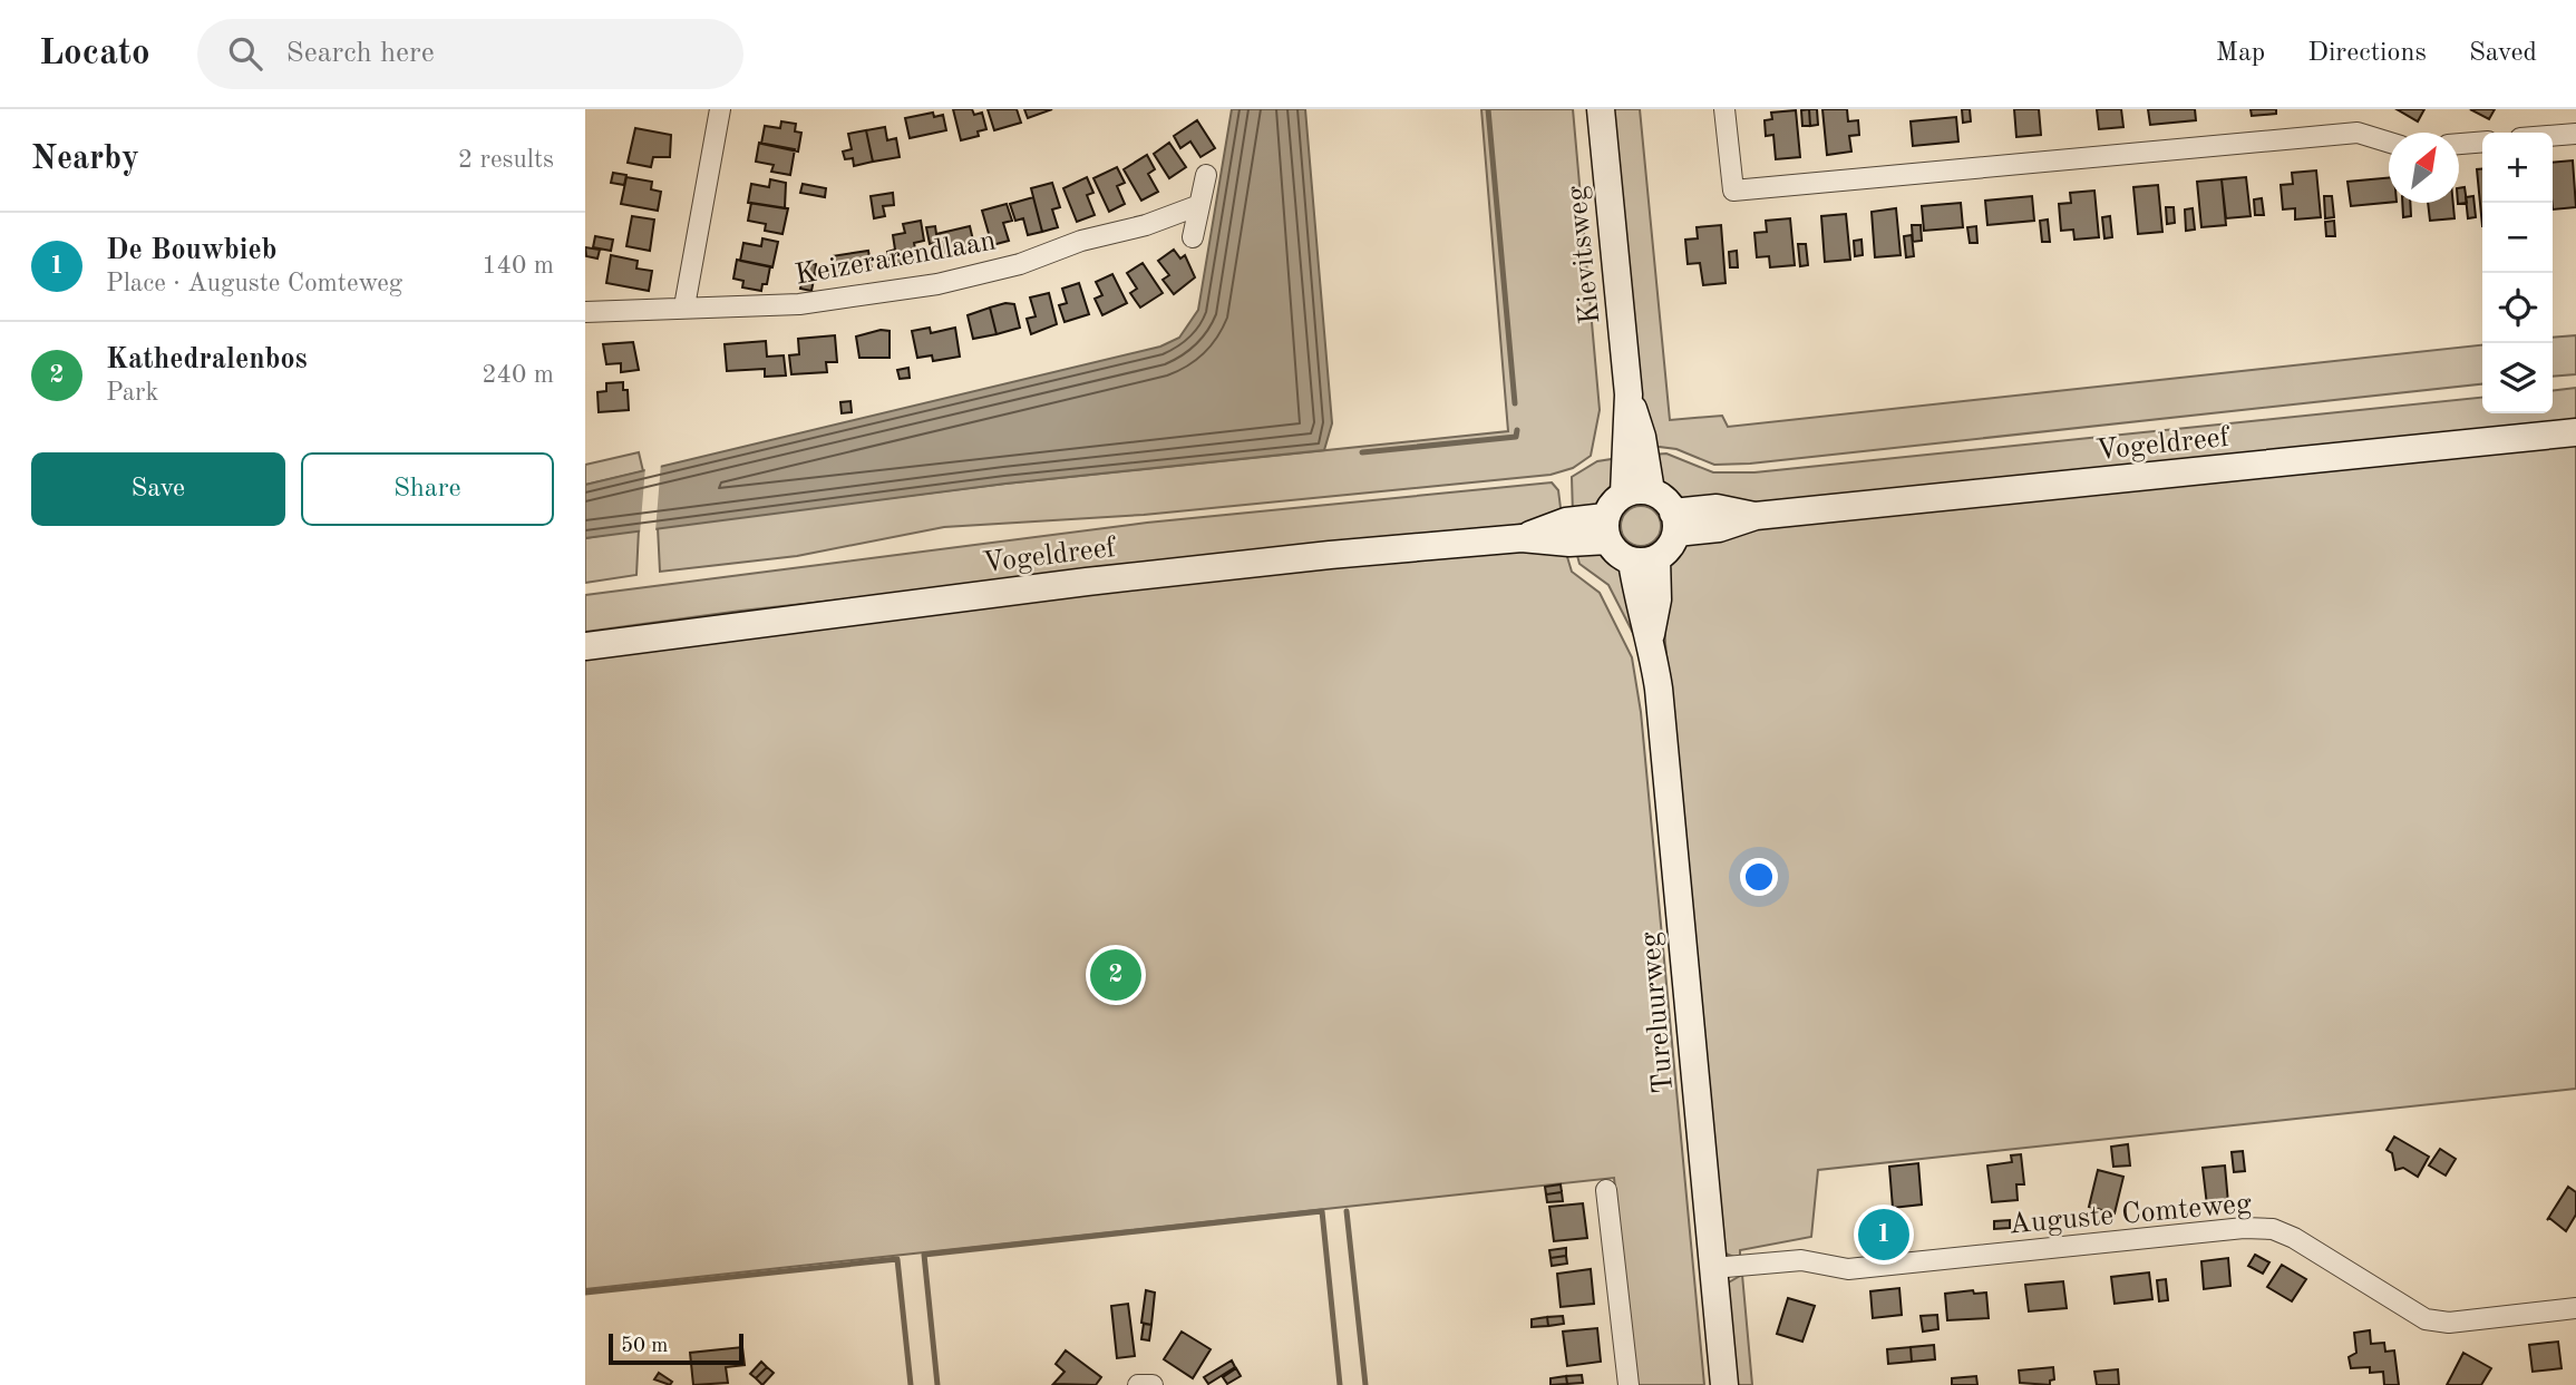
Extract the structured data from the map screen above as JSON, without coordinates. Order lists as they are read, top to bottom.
{
  "streets": {
    "main road": ["Kievitsweg", "Vogeldreef", "Tureluurweg"],
    "street": ["Keizerarendlaan", "Auguste Comteweg"]
  },
  "crossings": [
    ["Kievitsweg", "Vogeldreef"],
    ["Kievitsweg", "Tureluurweg"],
    ["Vogeldreef", "Tureluurweg"],
    ["Tureluurweg", "Auguste Comteweg"]
  ],
  "scale_bar": "50 m",
  "north": "top right",
  "page": {
    "header": "Locato",
    "search": "Search here",
    "nav": ["Map", "Directions", "Saved"],
    "heading": ["Nearby", "2 results"],
    "map_buttons": ["+", "−"],
    "list": [
      {
        "mark": "1",
        "name": "De Bouwbieb",
        "note": "Place · Auguste Comteweg",
        "value": "140 m"
      },
      {
        "mark": "2",
        "name": "Kathedralenbos",
        "note": "Park",
        "value": "240 m"
      }
    ],
    "buttons": ["Save", "Share"],
    "pins": ["2", "1"],
    "scale": "50 m"
  }
}
